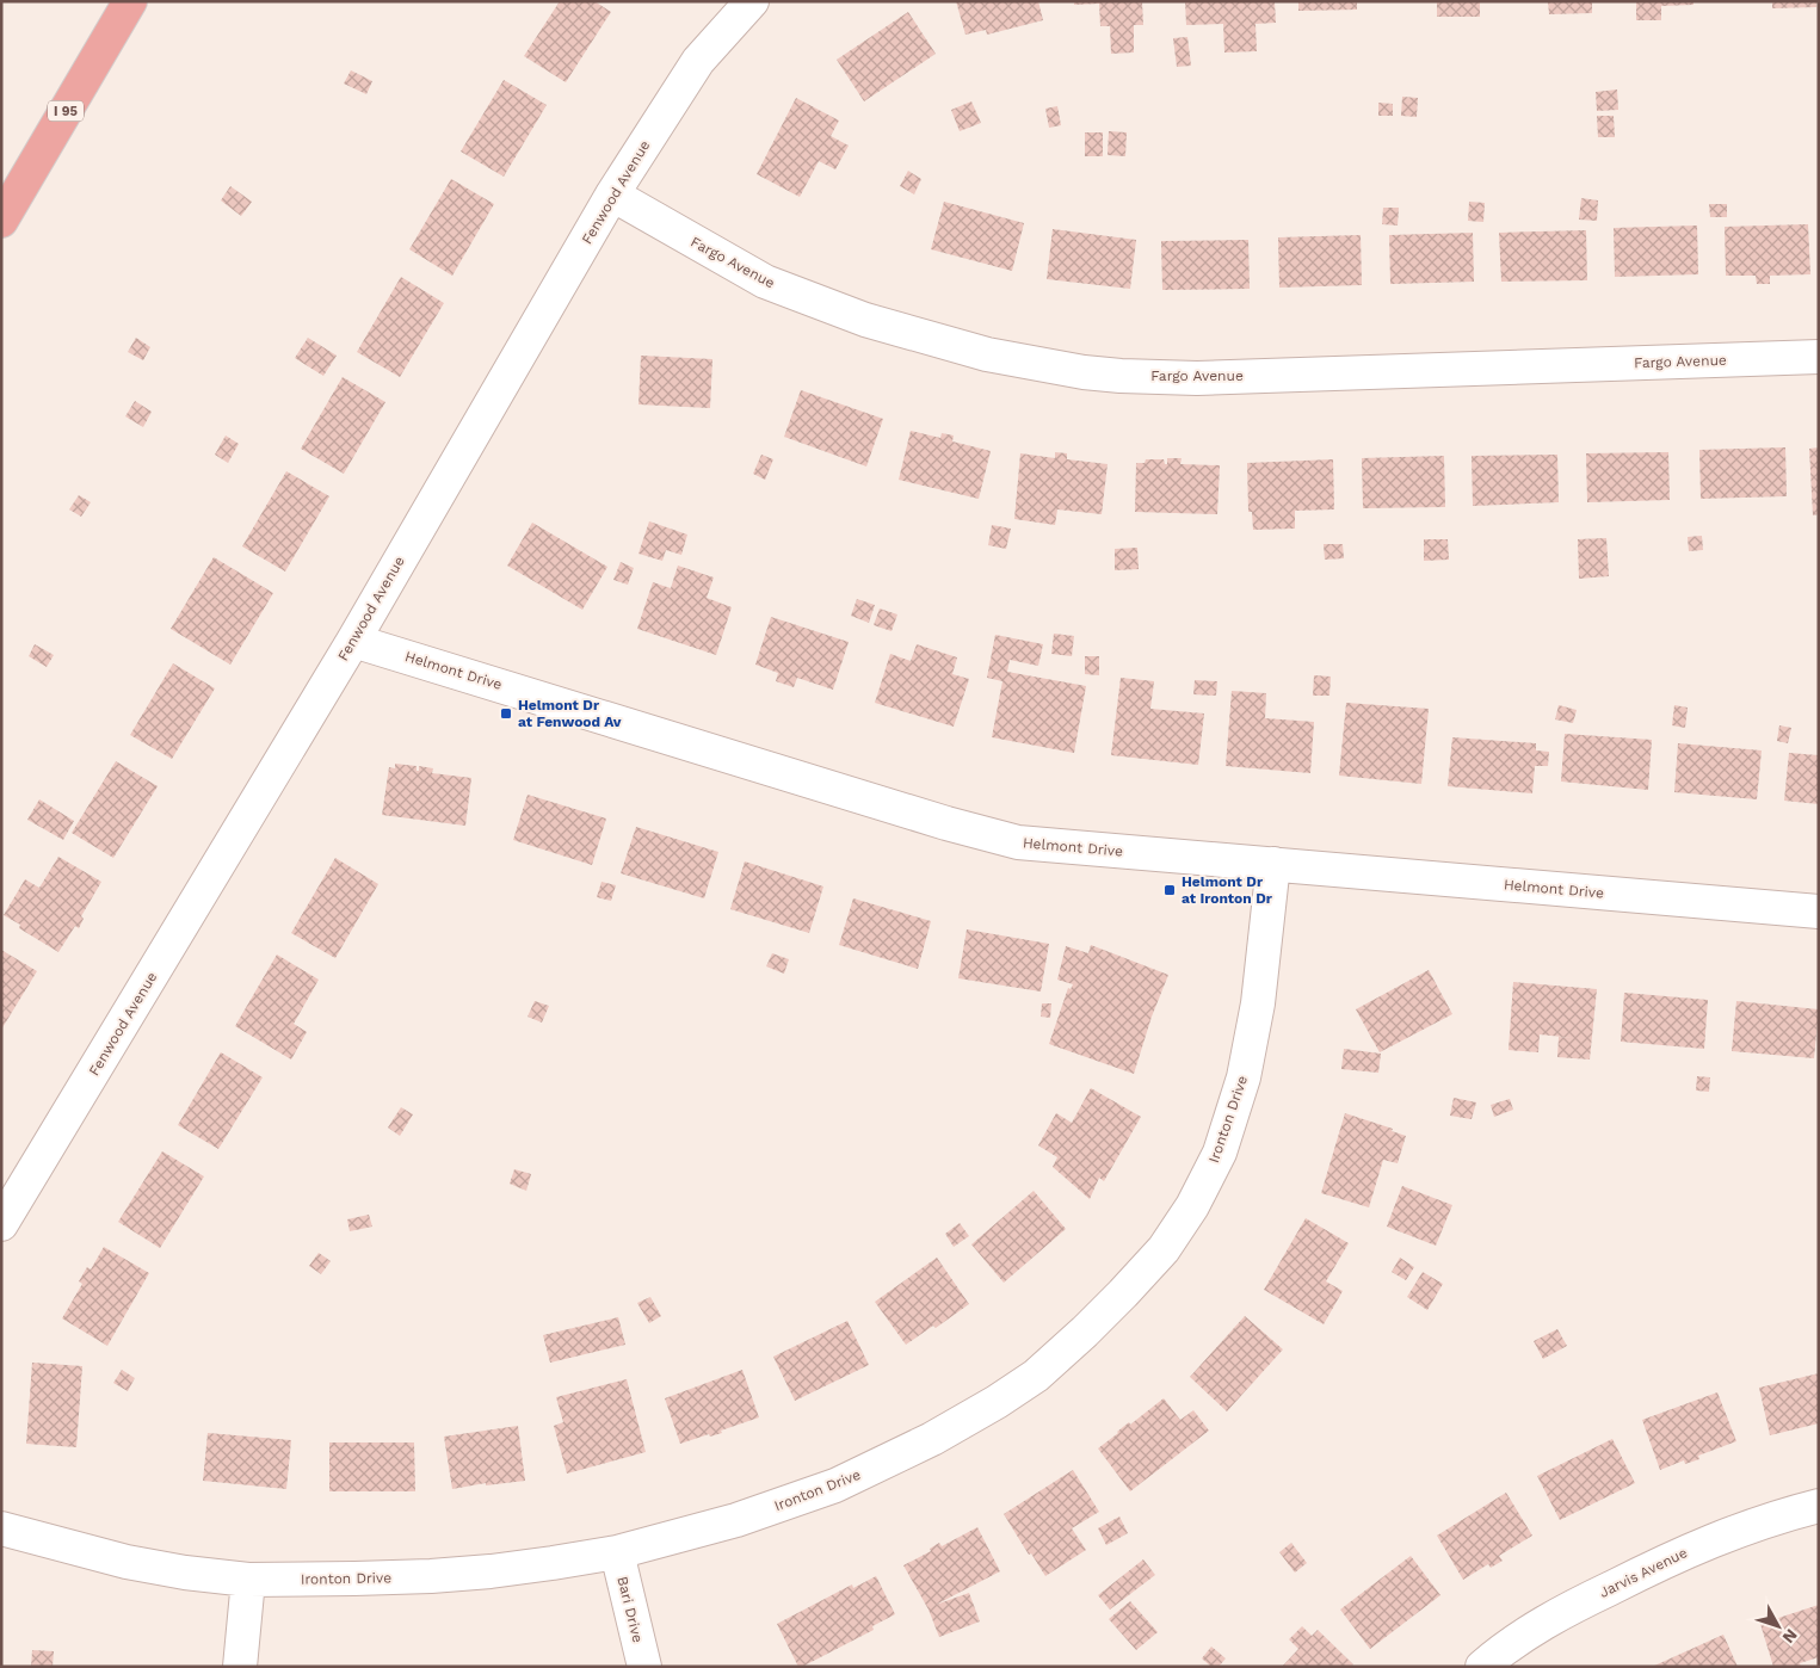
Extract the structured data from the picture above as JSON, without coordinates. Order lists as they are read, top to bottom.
{
  "streets": {
    "highway": ["I 95"],
    "street": [
      "Fenwood Avenue",
      "Fargo Avenue",
      "Helmont Drive",
      "Ironton Drive",
      "Jarvis Avenue",
      "Bari Drive"
    ]
  },
  "crossings": [
    ["Fenwood Avenue", "Fargo Avenue"],
    ["Fenwood Avenue", "Helmont Drive"],
    ["Helmont Drive", "Ironton Drive"],
    ["Ironton Drive", "Bari Drive"]
  ],
  "places": {
    "transit": ["Helmont Dr at Fenwood Av", "Helmont Dr at Ironton Dr"]
  },
  "north": "bottom right"
}
